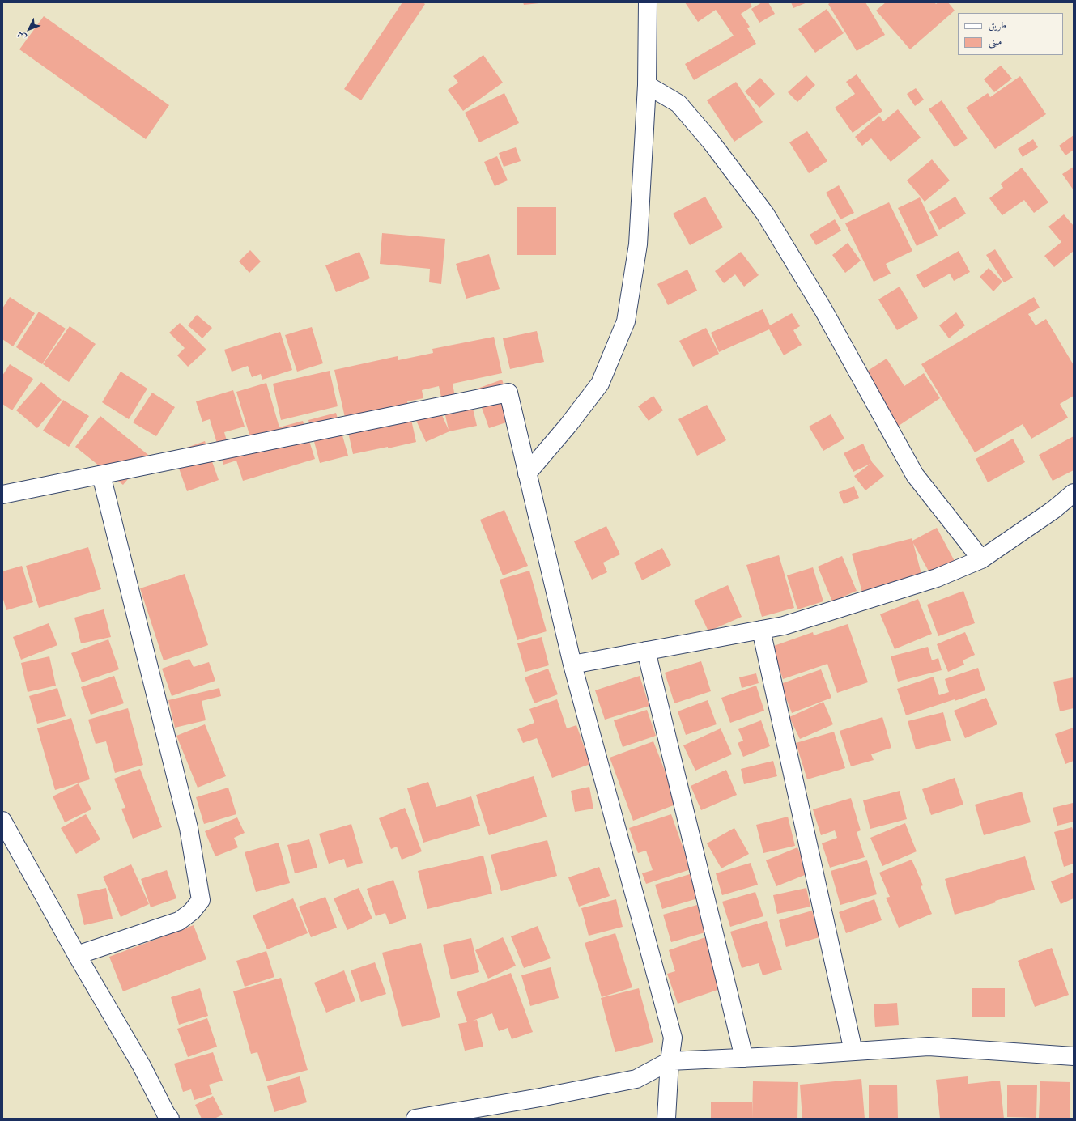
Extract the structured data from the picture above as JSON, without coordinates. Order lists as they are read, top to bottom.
{
  "legend": ["طريق", "مبنى"],
  "north": "bottom left"
}
